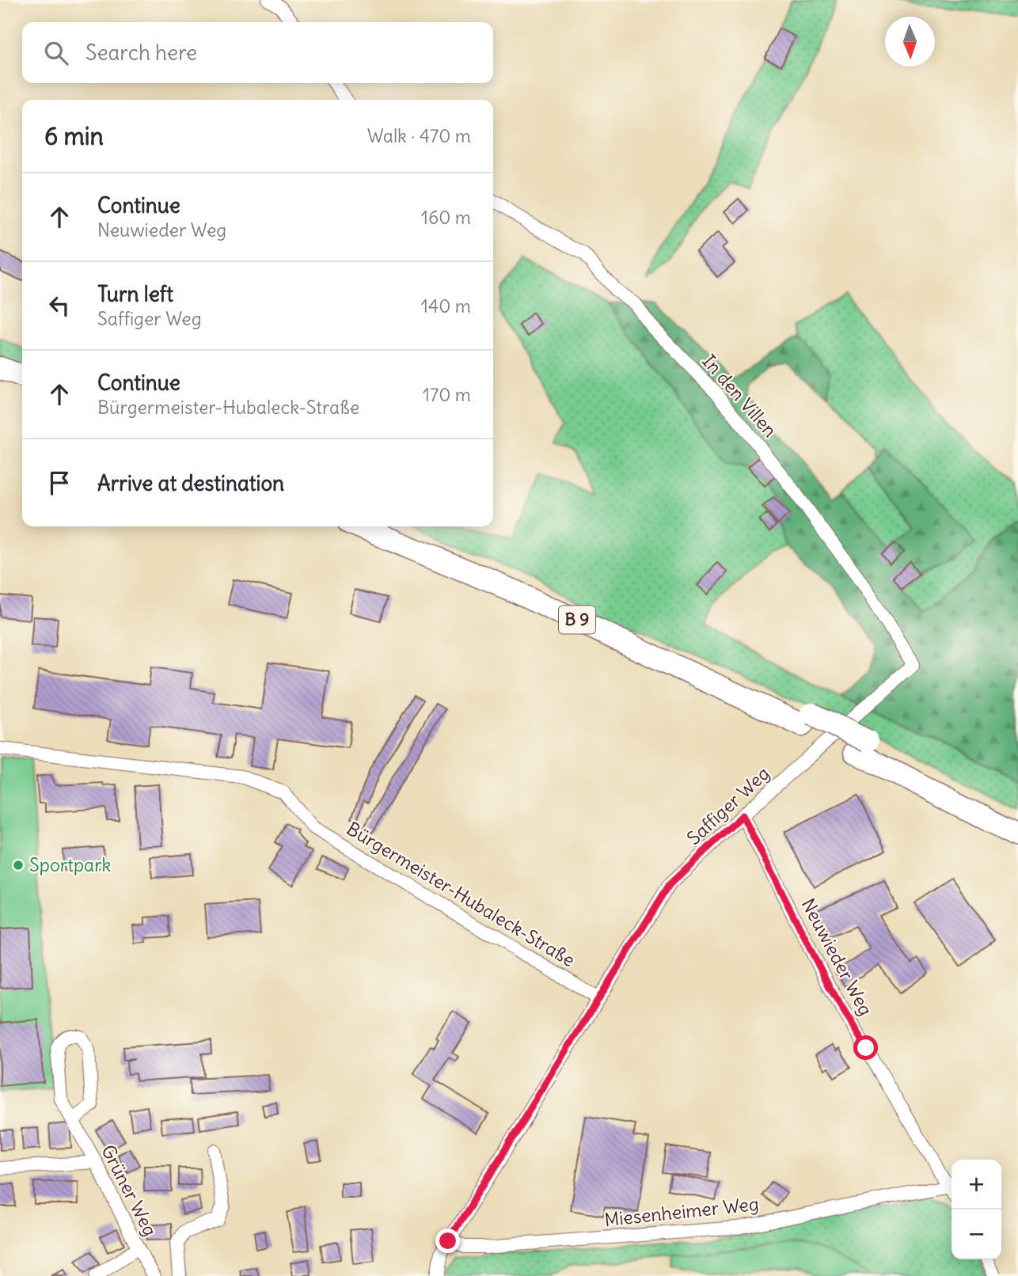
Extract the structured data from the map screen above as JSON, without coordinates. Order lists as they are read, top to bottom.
{
  "streets": {
    "highway": ["B 9"],
    "street": [
      "In den Villen",
      "Saffiger Weg",
      "Bürgermeister-Hubaleck-Straße",
      "Neuwieder Weg",
      "Grüner Weg",
      "Miesenheimer Weg"
    ]
  },
  "crossings": [
    ["In den Villen", "Saffiger Weg"],
    ["Saffiger Weg", "Bürgermeister-Hubaleck-Straße"],
    ["Saffiger Weg", "Neuwieder Weg"],
    ["Neuwieder Weg", "Miesenheimer Weg"]
  ],
  "places": ["Sportpark"],
  "north": "bottom",
  "page": {
    "search": "Search here",
    "heading": ["6 min", "Walk · 470 m"],
    "list": [
      ["Continue", "Neuwieder Weg", "160 m"],
      ["Turn left", "Saffiger Weg", "140 m"],
      ["Continue", "Bürgermeister-Hubaleck-Straße", "170 m"],
      "Arrive at destination"
    ],
    "map_buttons": ["+", "−"]
  }
}
